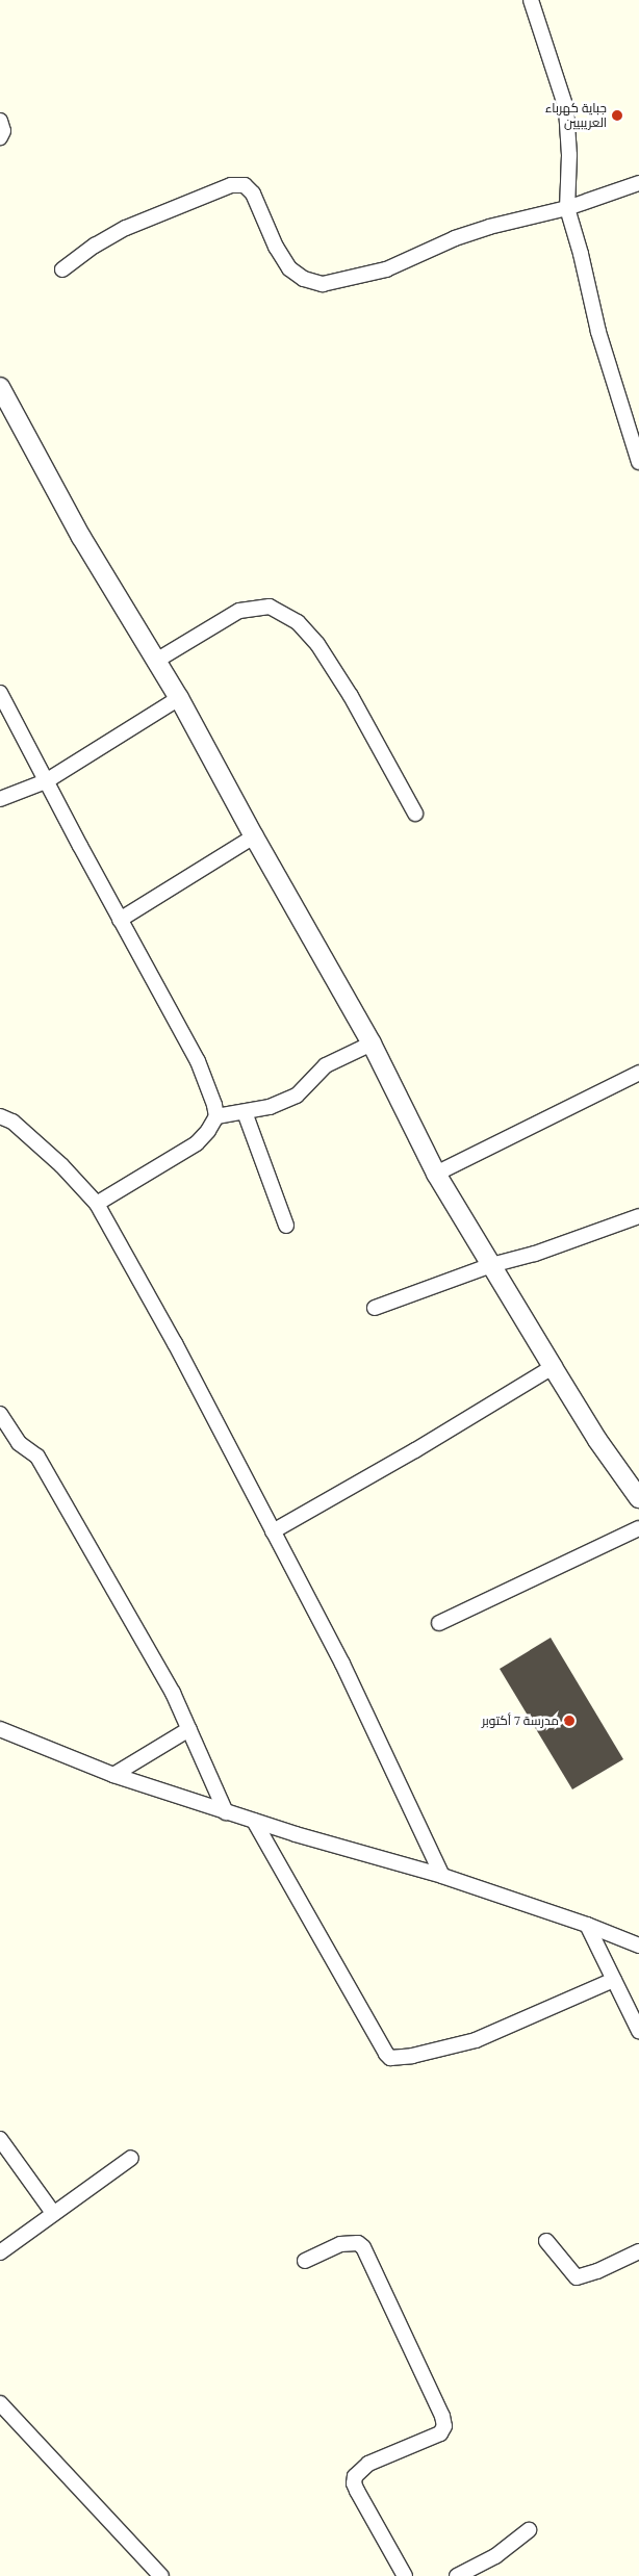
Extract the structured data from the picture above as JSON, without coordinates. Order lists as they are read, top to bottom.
{
  "places": ["جباية كهرباء العريبيين", "مدرسة 7 أكتوبر"]
}
